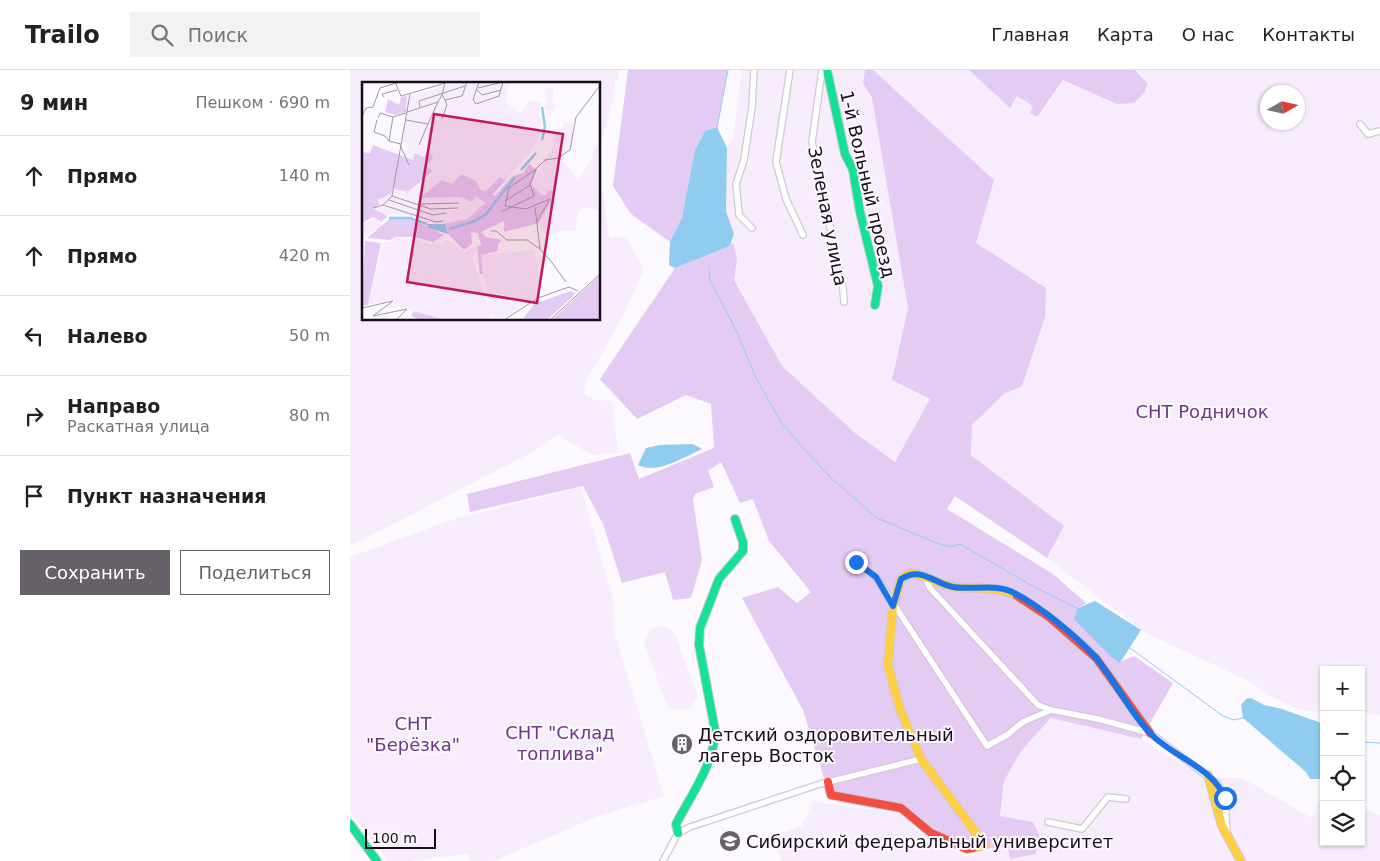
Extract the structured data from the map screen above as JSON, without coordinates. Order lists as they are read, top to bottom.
{
  "streets": {
    "street": ["1-й Вольный проезд", "Зеленая улица"]
  },
  "parks": ["СНТ Родничок", "СНТ \"Берёзка\"", "СНТ \"Склад топлива\""],
  "places": {
    "building": ["Детский оздоровительный лагерь Восток"],
    "school or university": ["Сибирский федеральный университет"]
  },
  "scale_bar": "100 m",
  "north": "right",
  "page": {
    "header": "Trailo",
    "search": "Поиск",
    "nav": [
      "Главная",
      "Карта",
      "О нас",
      "Контакты"
    ],
    "heading": ["9 мин", "Пешком · 690 m"],
    "list": [
      ["Прямо", "140 m"],
      ["Прямо", "420 m"],
      ["Налево", "50 m"],
      ["Направо", "Раскатная улица", "80 m"],
      "Пункт назначения"
    ],
    "buttons": ["Сохранить", "Поделиться"],
    "map_buttons": ["+", "−"],
    "scale": "100 m"
  }
}
